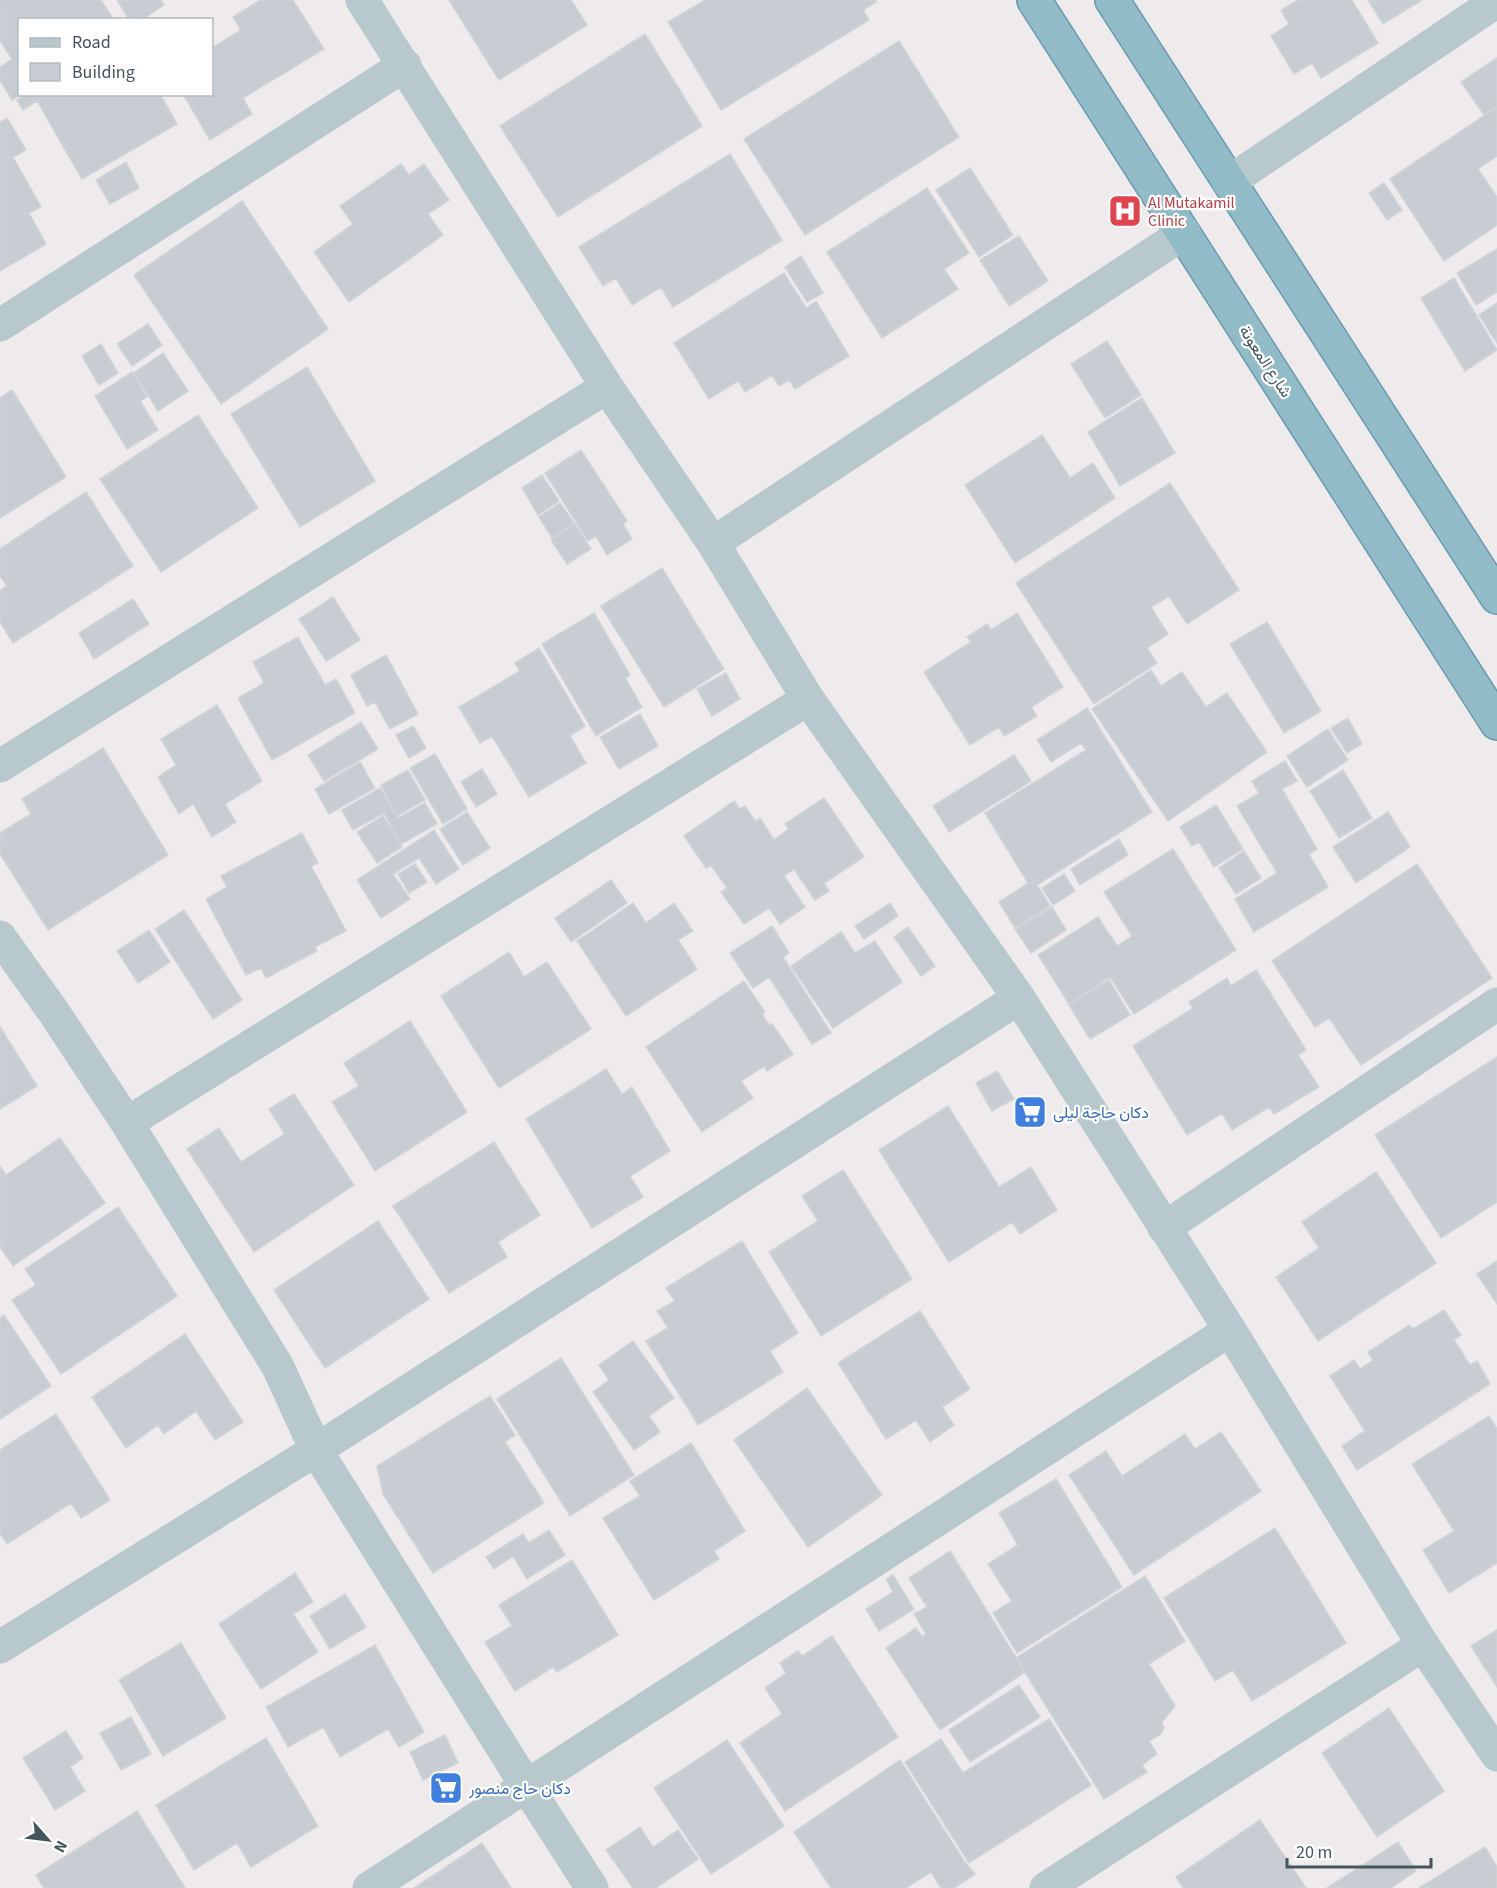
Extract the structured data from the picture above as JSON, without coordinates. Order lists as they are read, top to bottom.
{
  "streets": {
    "highway": ["شارع المعونة"]
  },
  "places": {
    "hospital": ["Al Mutakamil Clinic"],
    "supermarket": ["دكان حاجة ليلى", "دكان حاج منصور"]
  },
  "legend": ["Road", "Building"],
  "scale_bar": "20 m",
  "north": "bottom right"
}
